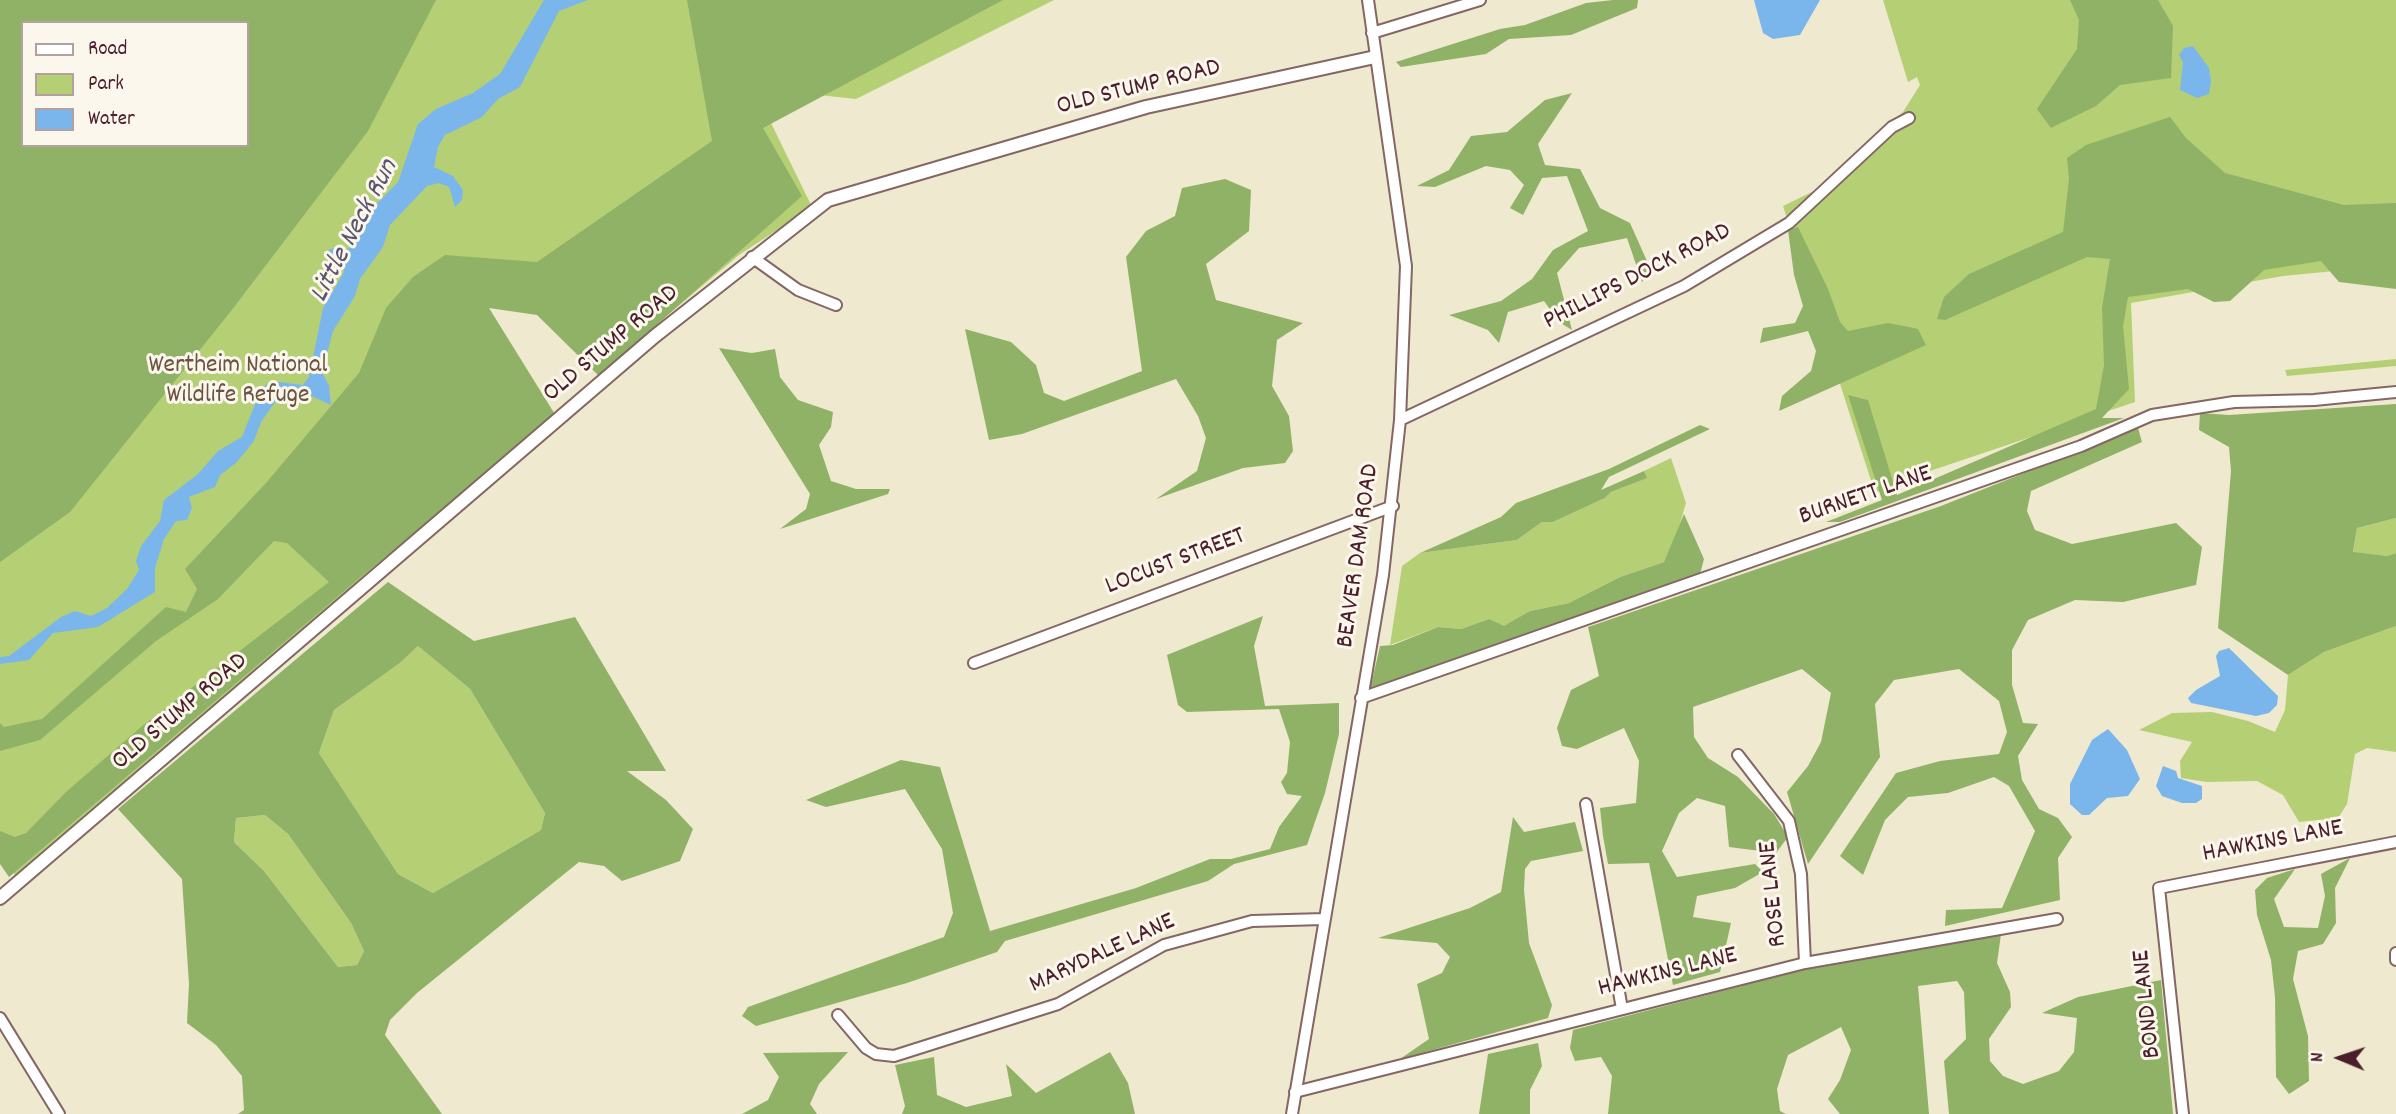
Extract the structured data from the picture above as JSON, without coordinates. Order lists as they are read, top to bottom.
{
  "streets": {
    "street": [
      "OLD STUMP ROAD",
      "PHILLIPS DOCK ROAD",
      "BURNETT LANE",
      "BEAVER DAM ROAD",
      "LOCUST STREET",
      "HAWKINS LANE",
      "ROSE LANE",
      "MARYDALE LANE",
      "BOND LANE"
    ]
  },
  "crossings": [
    ["OLD STUMP ROAD", "BEAVER DAM ROAD"],
    ["PHILLIPS DOCK ROAD", "BEAVER DAM ROAD"],
    ["BURNETT LANE", "BEAVER DAM ROAD"],
    ["BEAVER DAM ROAD", "LOCUST STREET"],
    ["BEAVER DAM ROAD", "HAWKINS LANE"],
    ["BEAVER DAM ROAD", "MARYDALE LANE"],
    ["HAWKINS LANE", "ROSE LANE"],
    ["HAWKINS LANE", "BOND LANE"]
  ],
  "water": ["Little Neck Run"],
  "parks": ["Wertheim National Wildlife Refuge"],
  "legend": ["Road", "Park", "Water"],
  "north": "left"
}
